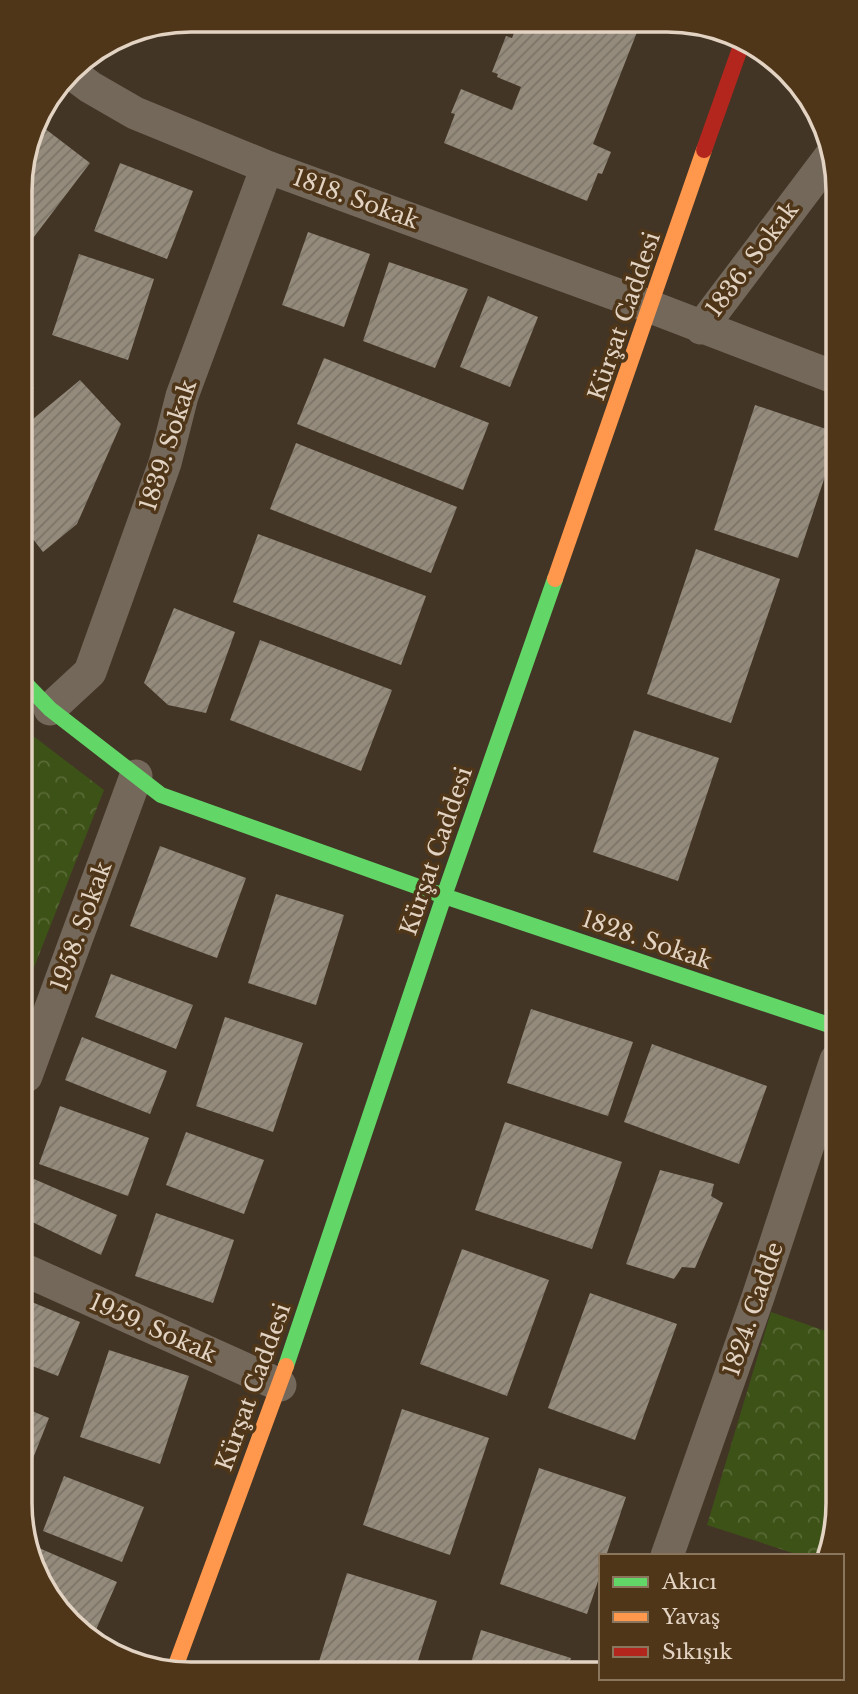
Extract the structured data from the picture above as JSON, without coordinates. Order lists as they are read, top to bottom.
{
  "streets": {
    "street": [
      "1818. Sokak",
      "1836. Sokak",
      "Kürşat Caddesi",
      "1839. Sokak",
      "1958. Sokak",
      "1828. Sokak",
      "1824. Cadde",
      "1959. Sokak"
    ]
  },
  "crossings": [
    ["1818. Sokak", "1836. Sokak"],
    ["1818. Sokak", "Kürşat Caddesi"],
    ["1818. Sokak", "1839. Sokak"],
    ["Kürşat Caddesi", "1828. Sokak"],
    ["Kürşat Caddesi", "1959. Sokak"],
    ["1839. Sokak", "1828. Sokak"],
    ["1958. Sokak", "1828. Sokak"]
  ],
  "legend": ["Akıcı", "Yavaş", "Sıkışık"]
}
